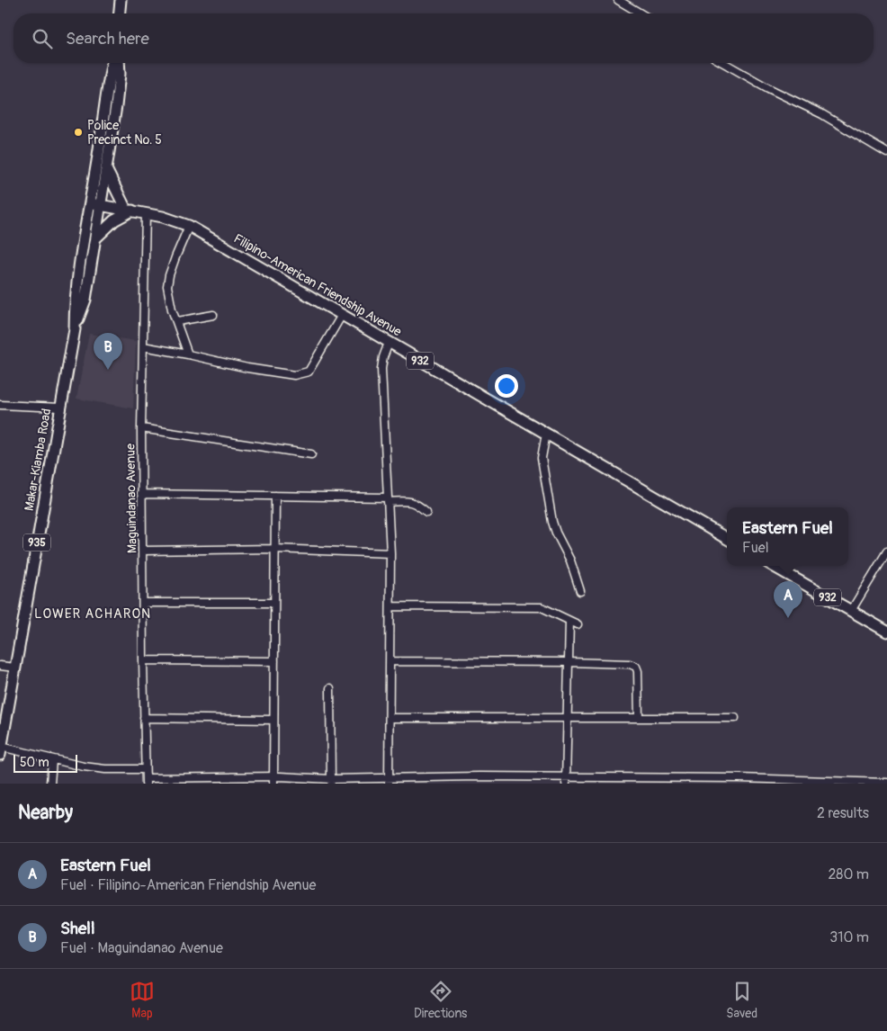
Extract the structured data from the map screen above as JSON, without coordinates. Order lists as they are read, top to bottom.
{
  "streets": {
    "main road": [
      "Filipino-American Friendship Avenue",
      "932",
      "Makar-Kiamba Road",
      "935"
    ],
    "street": ["Maguindanao Avenue"]
  },
  "crossings": [
    ["Filipino-American Friendship Avenue", "Makar-Kiamba Road"],
    ["Filipino-American Friendship Avenue", "Maguindanao Avenue"]
  ],
  "districts": ["LOWER ACHARON"],
  "places": ["Police Precinct No. 5"],
  "scale_bar": "50 m",
  "page": {
    "search": "Search here",
    "pins": ["B", "A"],
    "popup": ["Eastern Fuel", "Fuel"],
    "scale": "50 m",
    "heading": ["Nearby", "2 results"],
    "list": [
      {
        "mark": "A",
        "name": "Eastern Fuel",
        "note": "Fuel · Filipino-American Friendship Avenue",
        "value": "280 m"
      },
      {
        "mark": "B",
        "name": "Shell",
        "note": "Fuel · Maguindanao Avenue",
        "value": "310 m"
      }
    ],
    "nav": ["Map", "Directions", "Saved"]
  }
}
